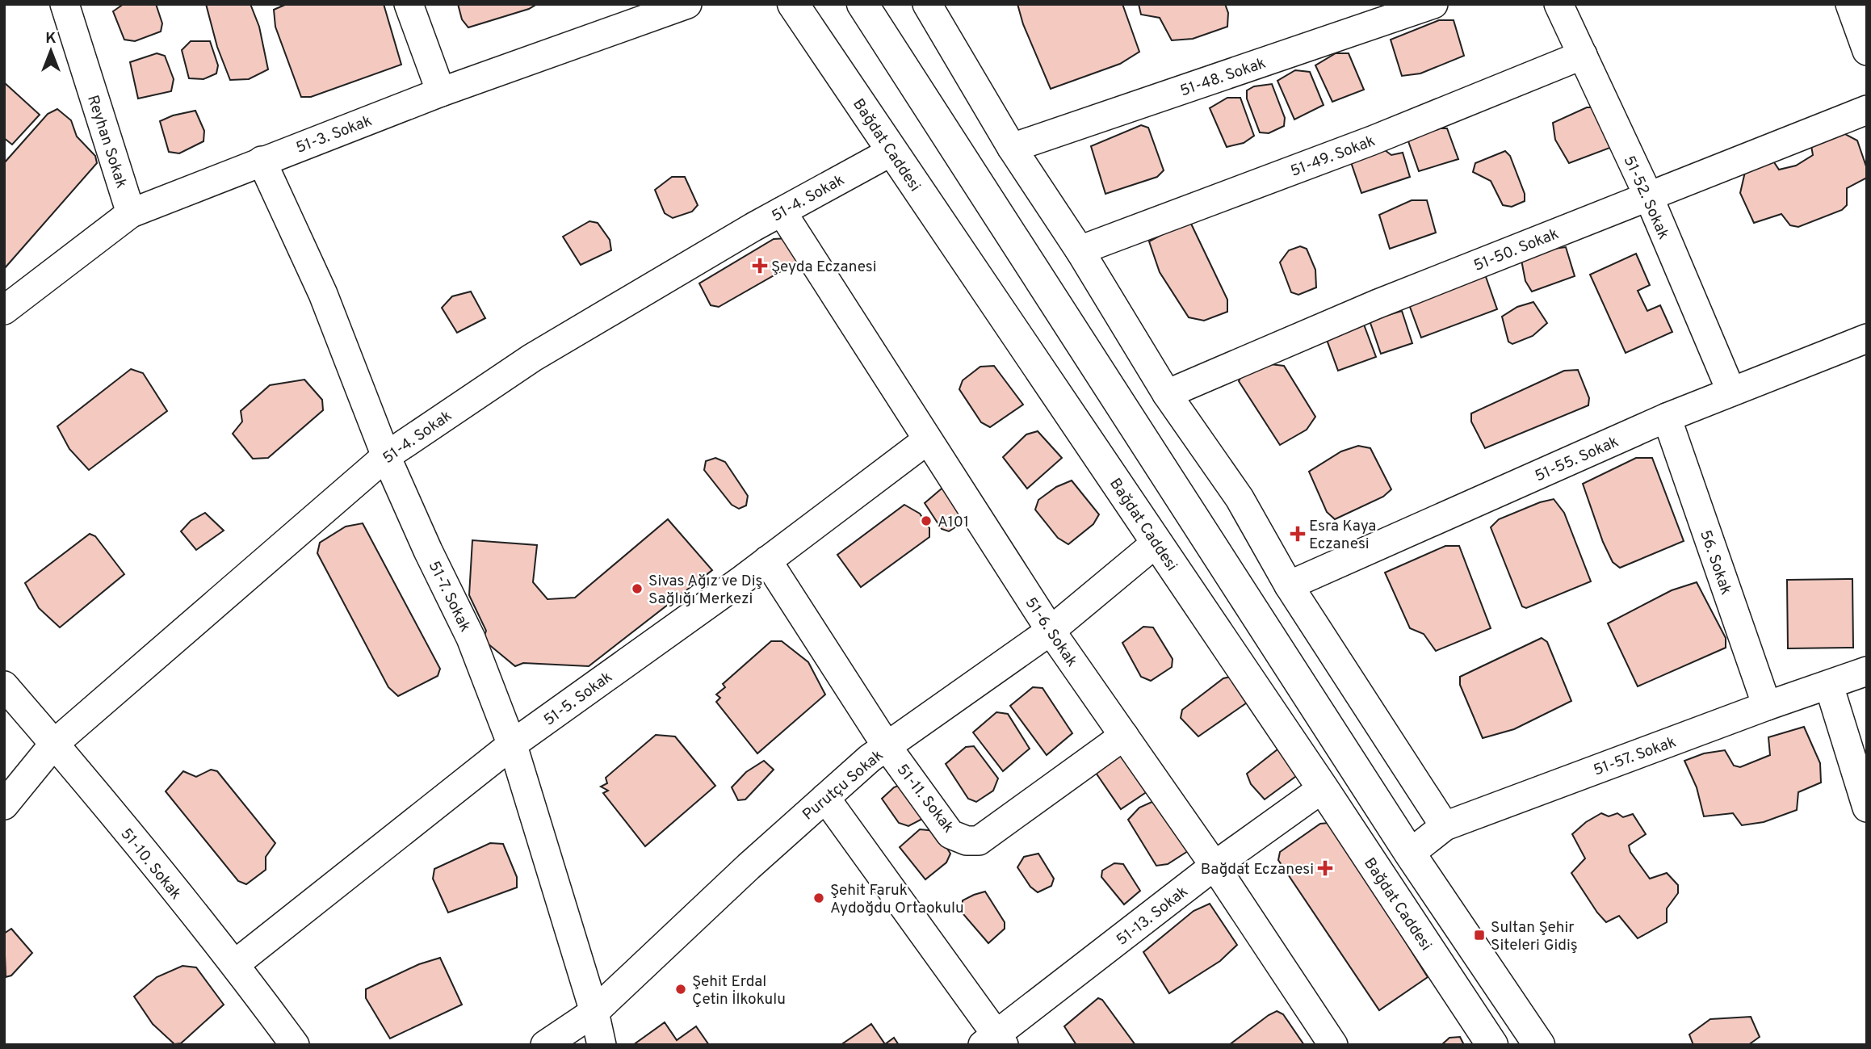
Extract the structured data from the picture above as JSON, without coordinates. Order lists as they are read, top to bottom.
{
  "streets": {
    "main road": ["Bağdat Caddesi"],
    "street": [
      "51-48. Sokak",
      "51-3. Sokak",
      "Reyhan Sokak",
      "51-49. Sokak",
      "51-4. Sokak",
      "51-52. Sokak",
      "51-50. Sokak",
      "51-55. Sokak",
      "56. Sokak",
      "51-7. Sokak",
      "51-6. Sokak",
      "51-5. Sokak",
      "51-57. Sokak",
      "Purutçu Sokak",
      "51-11. Sokak",
      "51-10. Sokak",
      "51-13. Sokak"
    ]
  },
  "crossings": [
    ["51-3. Sokak", "Reyhan Sokak"],
    ["51-3. Sokak", "51-7. Sokak"],
    ["Bağdat Caddesi", "51-4. Sokak"],
    ["Bağdat Caddesi", "Purutçu Sokak"],
    ["Bağdat Caddesi", "51-13. Sokak"],
    ["51-49. Sokak", "51-52. Sokak"],
    ["51-4. Sokak", "51-7. Sokak"],
    ["51-4. Sokak", "51-6. Sokak"],
    ["51-4. Sokak", "51-10. Sokak"],
    ["51-52. Sokak", "51-50. Sokak"],
    ["51-52. Sokak", "51-55. Sokak"],
    ["51-55. Sokak", "56. Sokak"],
    ["56. Sokak", "51-57. Sokak"],
    ["51-7. Sokak", "51-5. Sokak"],
    ["51-7. Sokak", "Purutçu Sokak"],
    ["51-6. Sokak", "51-5. Sokak"],
    ["51-6. Sokak", "Purutçu Sokak"],
    ["51-6. Sokak", "51-11. Sokak"],
    ["51-6. Sokak", "51-13. Sokak"],
    ["51-5. Sokak", "51-11. Sokak"],
    ["51-5. Sokak", "51-10. Sokak"],
    ["Purutçu Sokak", "51-11. Sokak"]
  ],
  "places": {
    "health": ["Şeyda Eczanesi", "Esra Kaya Eczanesi", "Bağdat Eczanesi"],
    "other": [
      "A101",
      "Sivas Ağız ve Diş Sağlığı Merkezi",
      "Şehit Faruk Aydoğdu Ortaokulu",
      "Şehit Erdal Çetin İlkokulu"
    ],
    "transit": ["Sultan Şehir Siteleri Gidiş"]
  },
  "north": "top"
}
